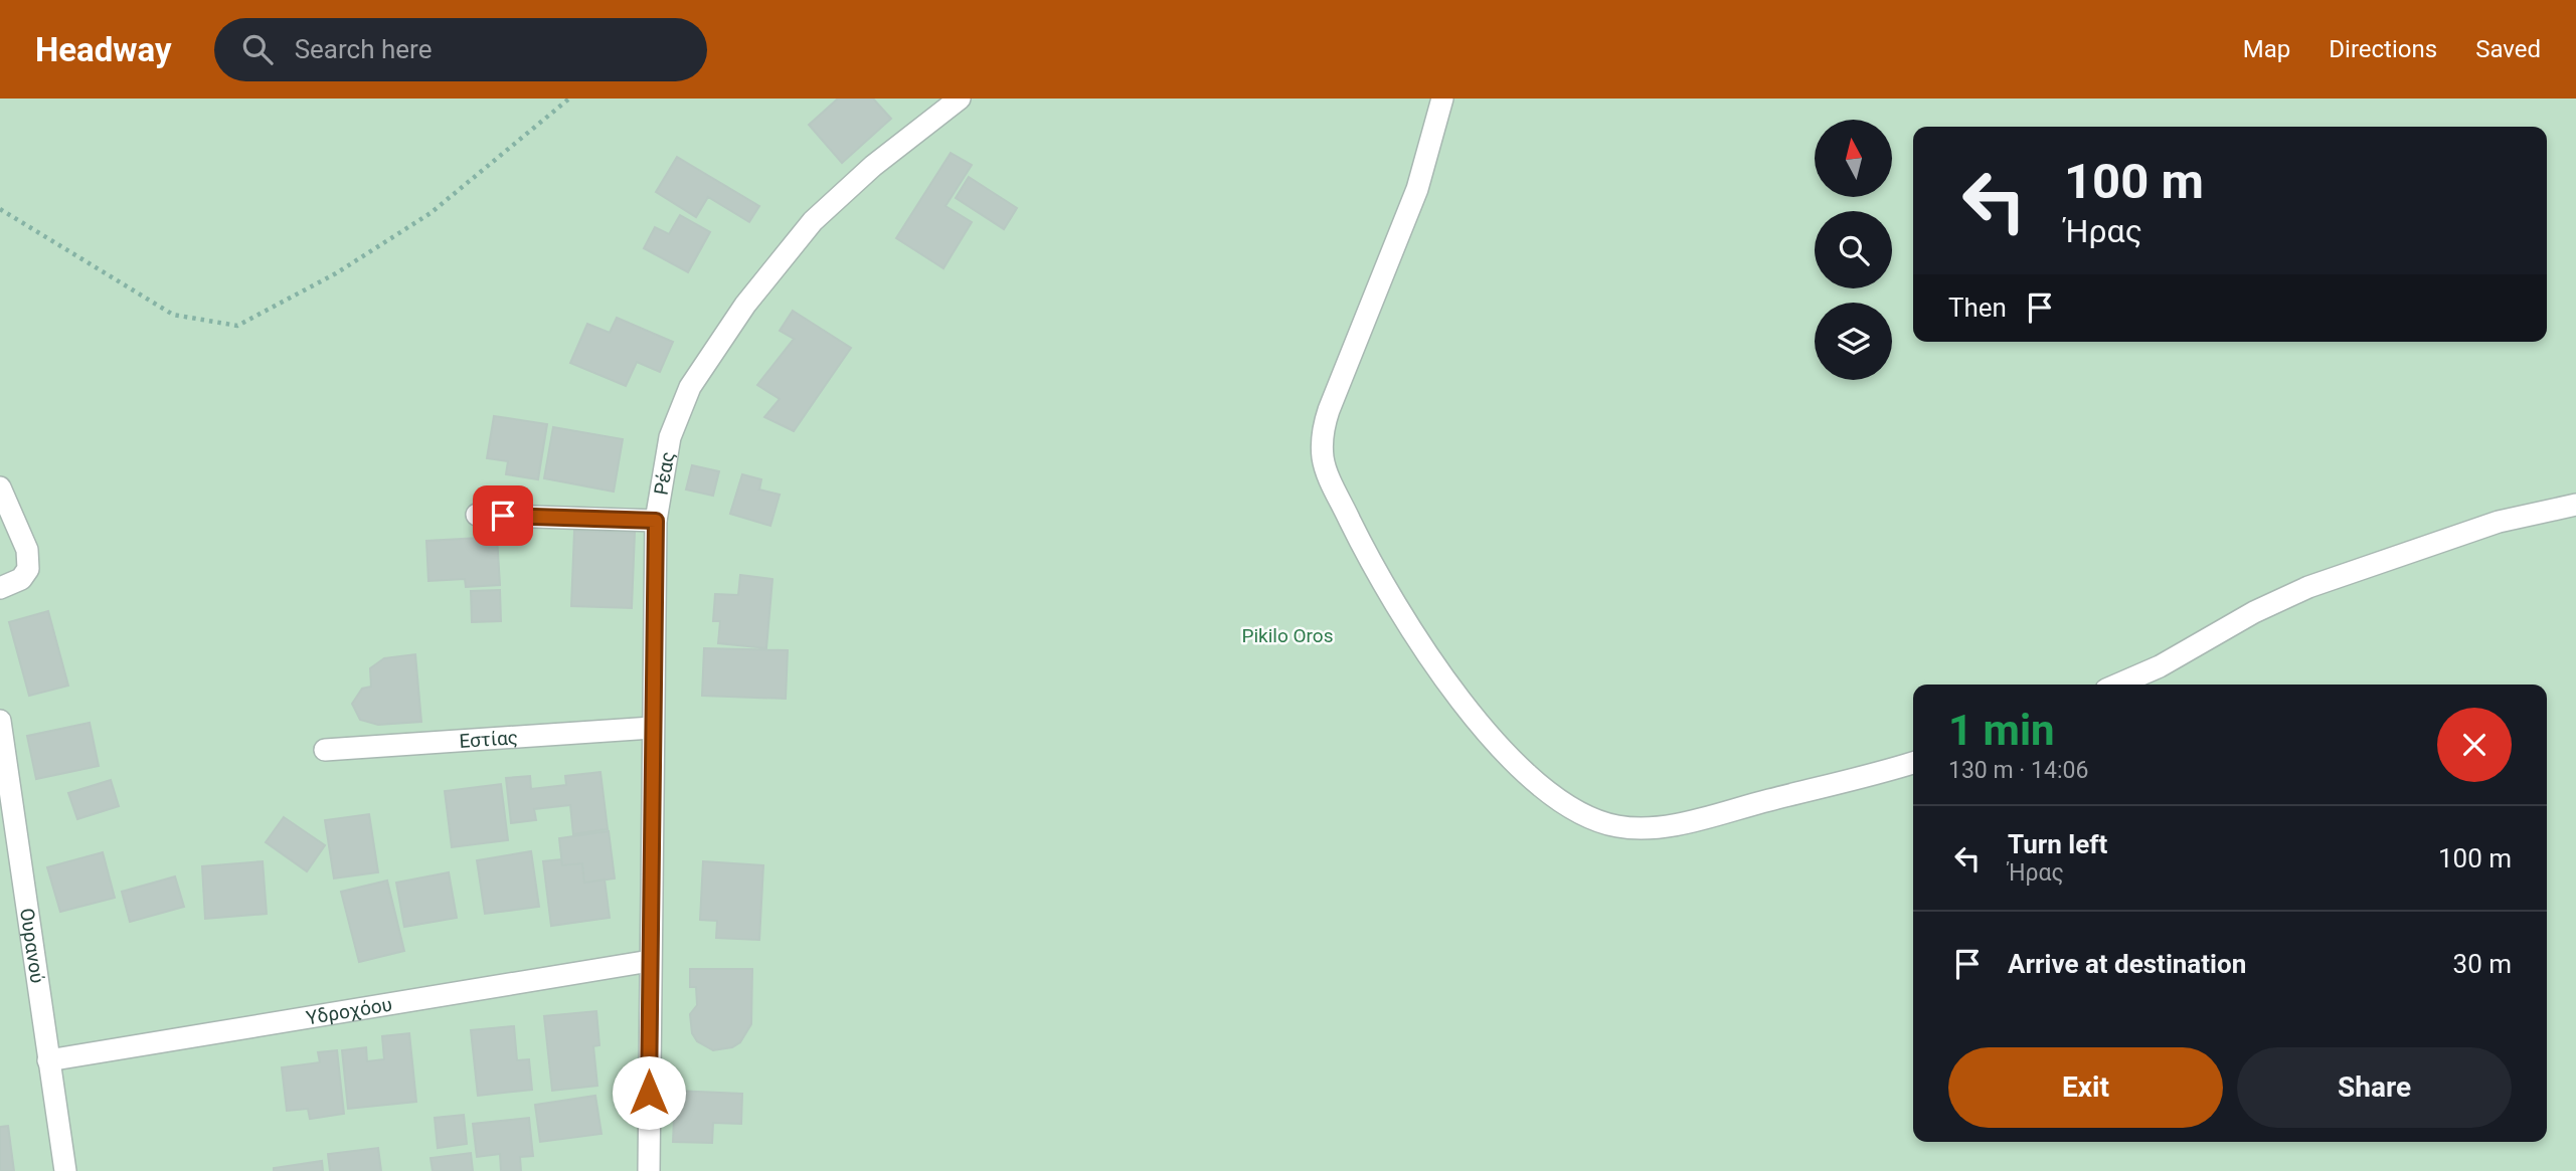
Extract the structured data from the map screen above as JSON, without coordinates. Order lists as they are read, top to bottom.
{
  "streets": {
    "street": [
      "Ρέας",
      "Εστίας",
      "Ουρανού",
      "Υδροχόου"
    ]
  },
  "crossings": [
    ["Ρέας", "Εστίας"],
    ["Ρέας", "Υδροχόου"],
    ["Ουρανού", "Υδροχόου"]
  ],
  "parks": ["Pikilo Oros"],
  "north": "top",
  "page": {
    "header": "Headway",
    "search": "Search here",
    "nav": ["Map", "Directions", "Saved"],
    "turn": ["100 m", "Ήρας"],
    "then": "Then",
    "heading": ["1 min", "130 m · 14:06"],
    "list": [
      {
        "name": "Turn left",
        "note": "Ήρας",
        "value": "100 m"
      },
      {
        "name": "Arrive at destination",
        "value": "30 m"
      }
    ],
    "buttons": ["Exit", "Share"]
  }
}
